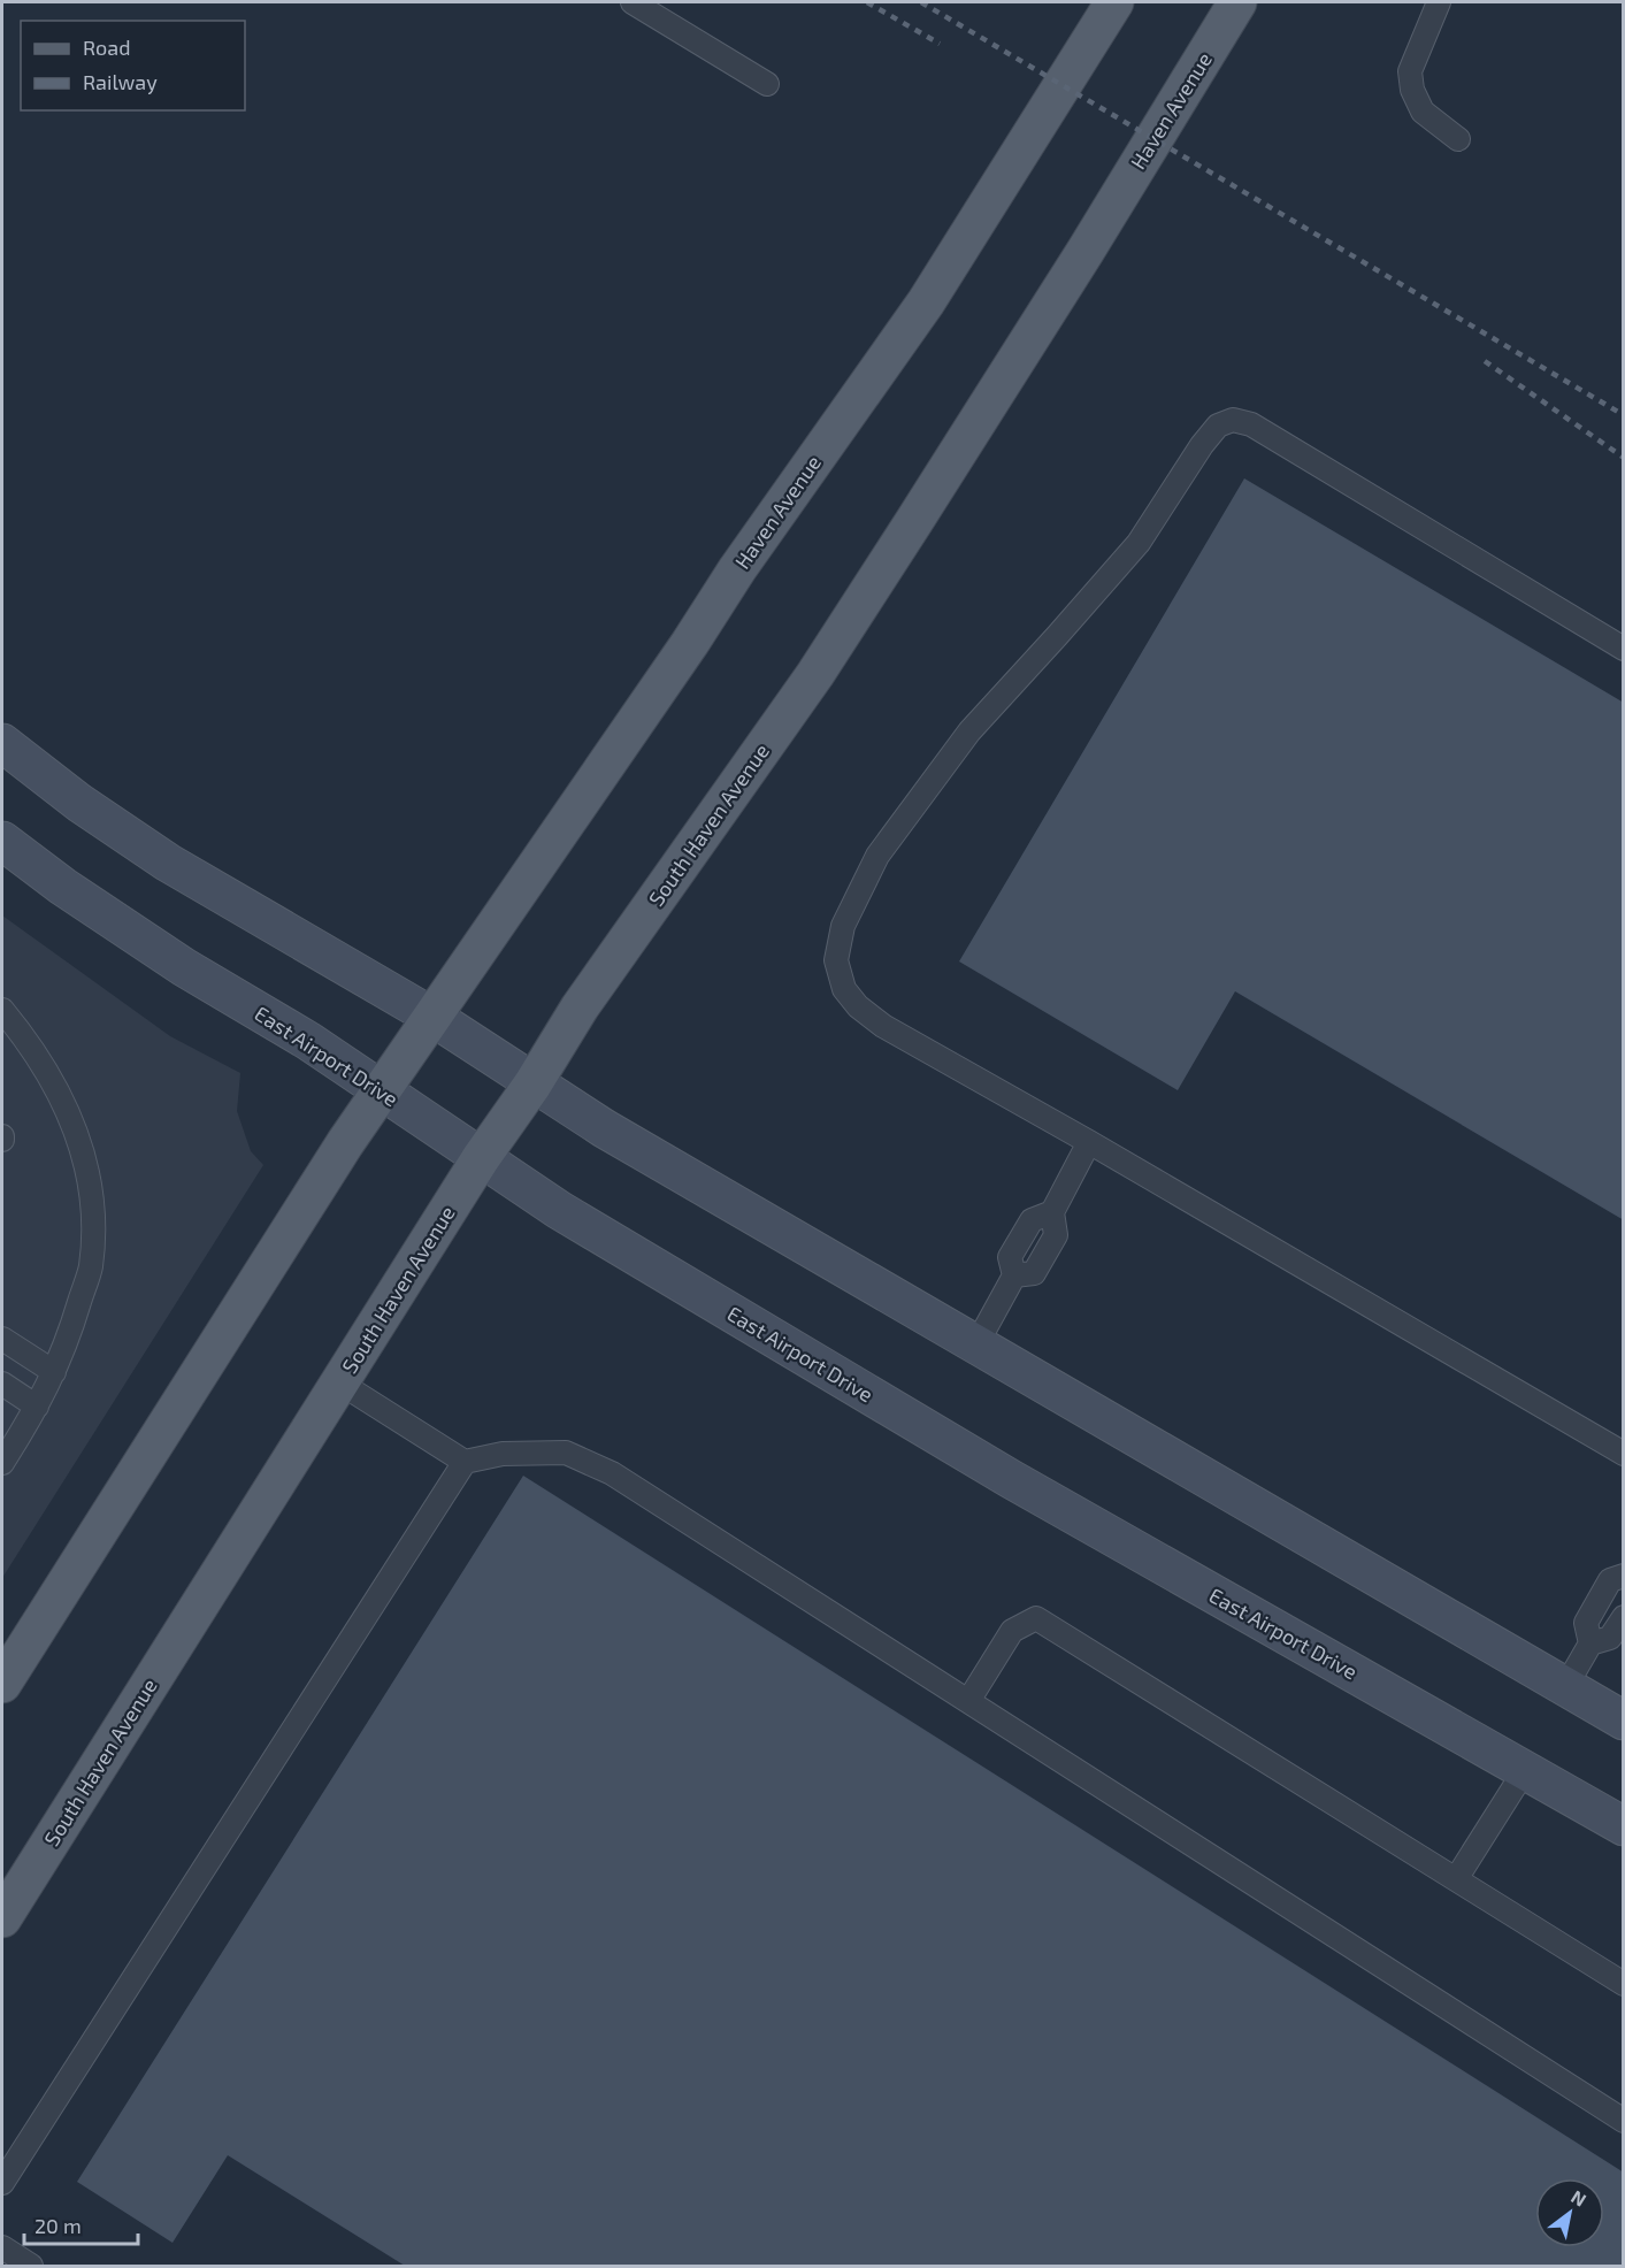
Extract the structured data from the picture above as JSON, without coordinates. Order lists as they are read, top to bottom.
{
  "streets": {
    "main road": ["Haven Avenue", "South Haven Avenue", "East Airport Drive"]
  },
  "crossings": [
    ["Haven Avenue", "South Haven Avenue"],
    ["South Haven Avenue", "East Airport Drive"]
  ],
  "legend": ["Road", "Railway"],
  "scale_bar": "20 m",
  "north": "top right"
}
